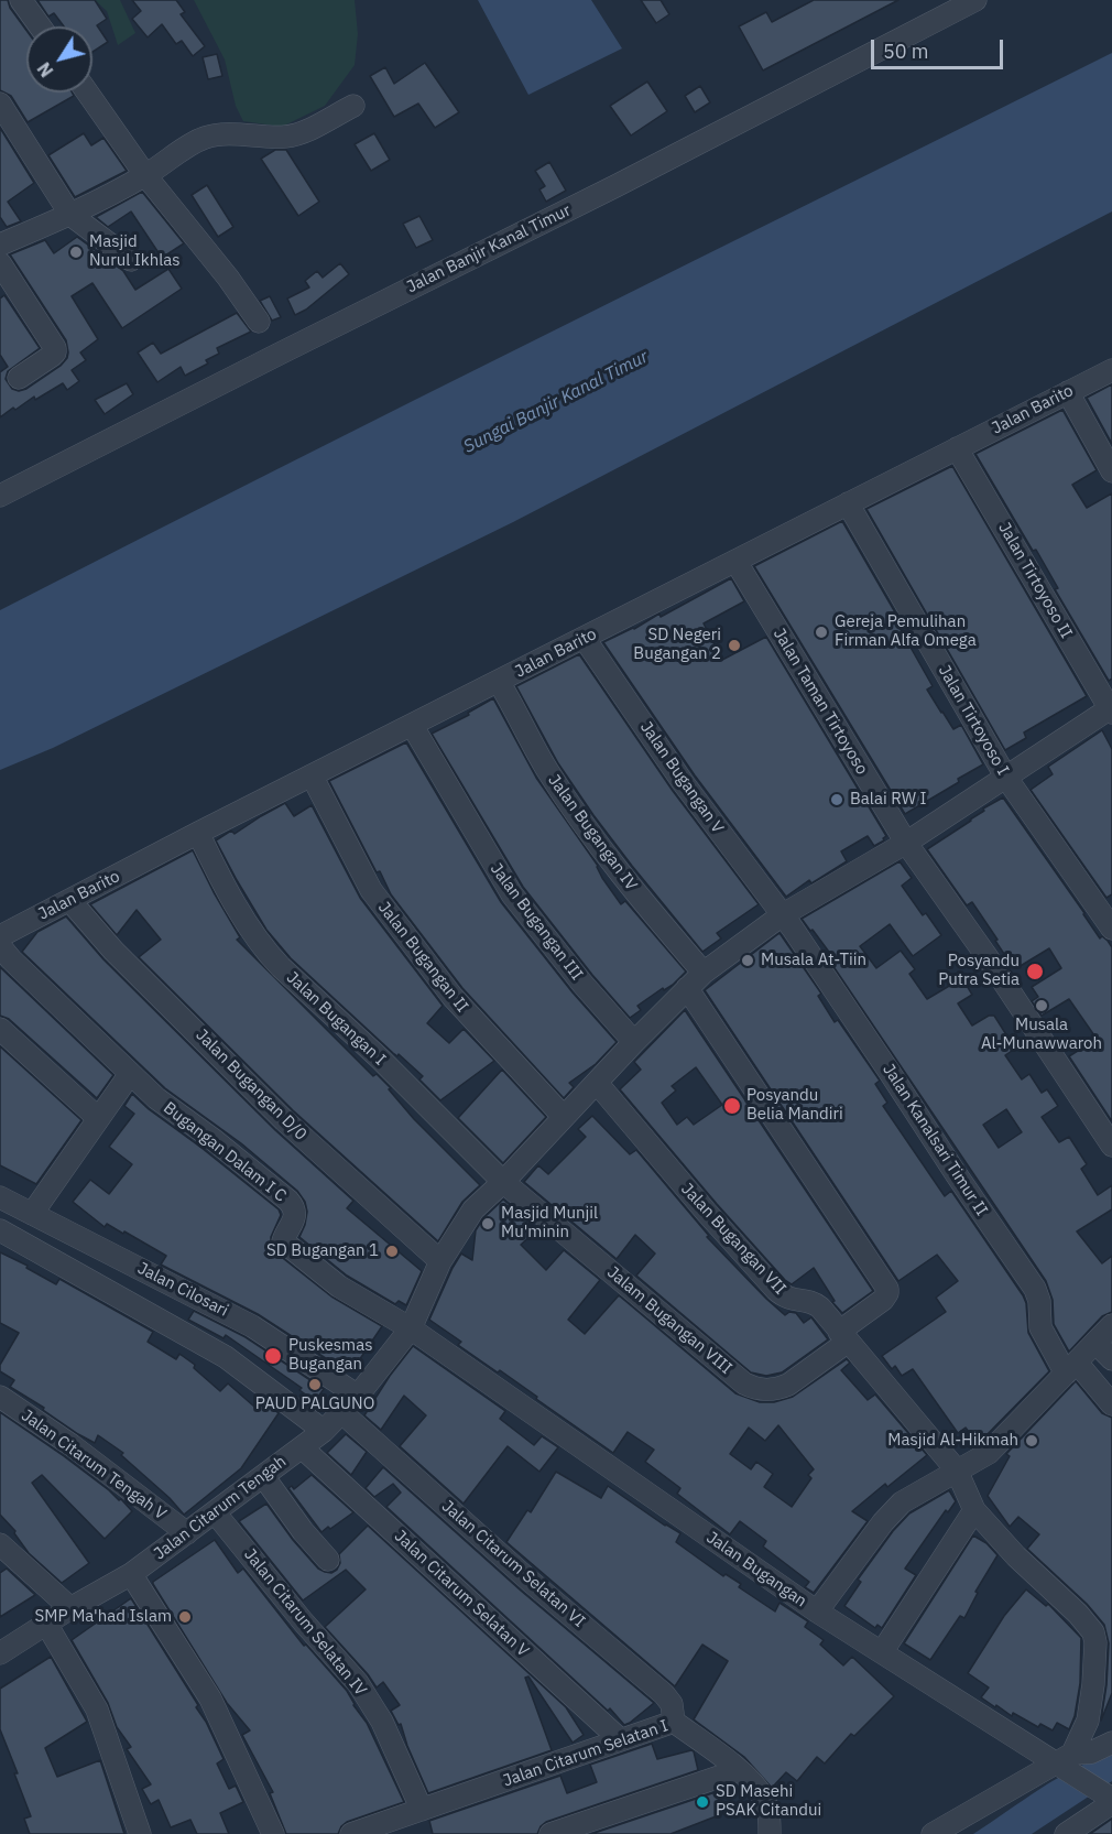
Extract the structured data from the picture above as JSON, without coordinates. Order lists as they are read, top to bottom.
{
  "streets": {
    "street": [
      "Jalan Banjir Kanal Timur",
      "Jalan Barito",
      "Jalan Tirtoyoso II",
      "Jalan Taman Tirtoyoso",
      "Jalan Tirtoyoso I",
      "Jalan Bugangan V",
      "Jalan Bugangan IV",
      "Jalan Bugangan III",
      "Jalan Bugangan II",
      "Jalan Bugangan I",
      "Jalan Bugangan D/0",
      "Jalan Kanalsari Timur II",
      "Bugangan Dalam I C",
      "Jalan Bugangan VII",
      "Jalan Cilosari",
      "Jalam Bugangan VIII",
      "Jalan Citarum Tengah V",
      "Jalan Citarum Tengah",
      "Jalan Citarum Selatan VI",
      "Jalan Bugangan",
      "Jalan Citarum Selatan V",
      "Jalan Citarum Selatan IV",
      "Jalan Citarum Selatan I"
    ]
  },
  "crossings": [
    ["Jalan Barito", "Jalan Tirtoyoso II"],
    ["Jalan Barito", "Jalan Taman Tirtoyoso"],
    ["Jalan Barito", "Jalan Tirtoyoso I"],
    ["Jalan Barito", "Jalan Bugangan V"],
    ["Jalan Barito", "Jalan Bugangan IV"],
    ["Jalan Barito", "Jalan Bugangan III"],
    ["Jalan Barito", "Jalan Bugangan II"],
    ["Jalan Barito", "Jalan Bugangan I"],
    ["Jalan Barito", "Jalan Bugangan D/0"],
    ["Jalan Tirtoyoso II", "Jalan Citarum Tengah"],
    ["Jalan Taman Tirtoyoso", "Jalan Citarum Tengah"],
    ["Jalan Tirtoyoso I", "Jalan Citarum Tengah"],
    ["Jalan Bugangan V", "Jalan Kanalsari Timur II"],
    ["Jalan Bugangan V", "Jalan Citarum Tengah"],
    ["Jalan Bugangan IV", "Jalan Citarum Tengah"],
    ["Jalan Bugangan III", "Jalan Citarum Tengah"],
    ["Jalan Bugangan II", "Jalan Citarum Tengah"],
    ["Jalan Bugangan I", "Jalam Bugangan VIII"],
    ["Jalan Bugangan I", "Jalan Citarum Tengah"],
    ["Jalan Bugangan D/0", "Jalan Citarum Tengah"],
    ["Jalan Kanalsari Timur II", "Jalan Citarum Tengah"],
    ["Bugangan Dalam I C", "Jalan Citarum Tengah"],
    ["Bugangan Dalam I C", "Jalan Bugangan"],
    ["Jalan Bugangan VII", "Jalam Bugangan VIII"],
    ["Jalan Bugangan VII", "Jalan Citarum Tengah"],
    ["Jalan Bugangan VII", "Jalan Bugangan"],
    ["Jalan Cilosari", "Jalan Citarum Tengah"],
    ["Jalam Bugangan VIII", "Jalan Citarum Tengah"],
    ["Jalan Citarum Tengah V", "Jalan Citarum Tengah"],
    ["Jalan Citarum Tengah", "Jalan Citarum Selatan VI"],
    ["Jalan Citarum Tengah", "Jalan Bugangan"],
    ["Jalan Citarum Tengah", "Jalan Citarum Selatan V"],
    ["Jalan Citarum Tengah", "Jalan Citarum Selatan IV"],
    ["Jalan Citarum Selatan VI", "Jalan Citarum Selatan I"],
    ["Jalan Citarum Selatan V", "Jalan Citarum Selatan I"],
    ["Jalan Citarum Selatan IV", "Jalan Citarum Selatan I"]
  ],
  "water": ["Sungai Banjir Kanal Timur"],
  "places": [
    "Masjid Nurul Ikhlas",
    "Gereja Pemulihan Firman Alfa Omega",
    "SD Negeri Bugangan 2",
    "Balai RW I",
    "Musala At-Tiin",
    "Posyandu Putra Setia",
    "Musala Al-Munawwaroh",
    "Posyandu Belia Mandiri",
    "Masjid Munjil Mu'minin",
    "SD Bugangan 1",
    "Puskesmas Bugangan",
    "PAUD PALGUNO",
    "Masjid Al-Hikmah",
    "SMP Ma'had Islam",
    "SD Masehi PSAK Citandui"
  ],
  "scale_bar": "50 m",
  "north": "bottom left"
}
